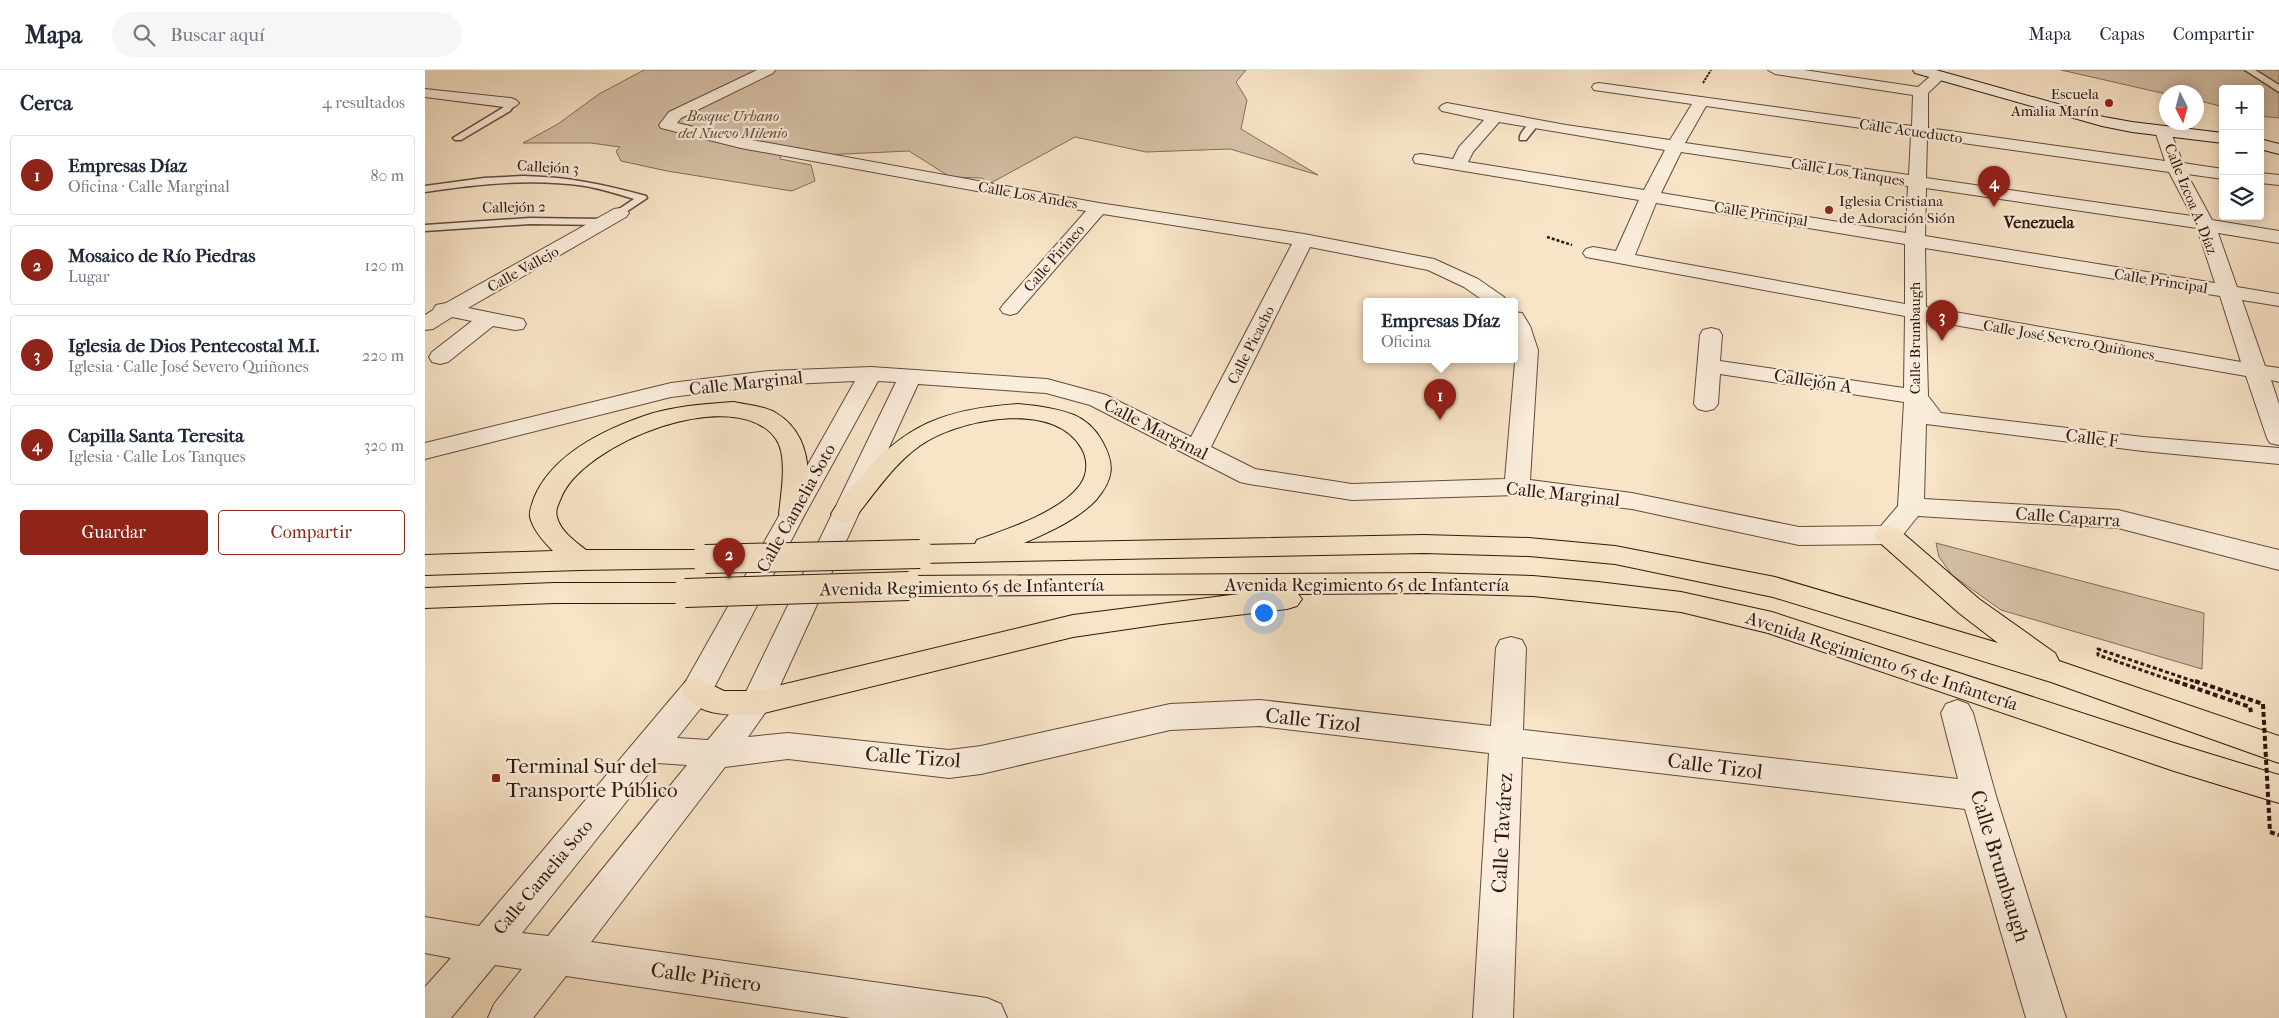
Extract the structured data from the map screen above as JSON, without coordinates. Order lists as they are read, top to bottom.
{
  "streets": {
    "highway": ["Avenida Regimiento 65 de Infantería"],
    "street": [
      "Calle Acueducto",
      "Calle Los Tanques",
      "Calle Los Andes",
      "Calle Izcoa A. Díaz",
      "Calle Principal",
      "Calle Pirineo",
      "Calle Vallejo",
      "Calle Brumbaugh",
      "Calle José Severo Quiñones",
      "Calle Picacho",
      "Callejón A",
      "Calle Marginal",
      "Calle F",
      "Calle Camelia Soto",
      "Calle Caparra",
      "Calle Tizol",
      "Calle Tavárez",
      "Calle Piñero"
    ],
    "lane": ["Callejón 3", "Callejón 2"]
  },
  "crossings": [
    ["Calle Acueducto", "Calle Izcoa A. Díaz"],
    ["Calle Acueducto", "Calle Brumbaugh"],
    ["Callejón 3", "Callejón 2"],
    ["Callejón 3", "Calle Vallejo"],
    ["Calle Los Tanques", "Calle Izcoa A. Díaz"],
    ["Calle Los Tanques", "Calle Brumbaugh"],
    ["Calle Los Andes", "Calle Pirineo"],
    ["Calle Los Andes", "Calle Picacho"],
    ["Calle Izcoa A. Díaz", "Calle Principal"],
    ["Calle Izcoa A. Díaz", "Calle José Severo Quiñones"],
    ["Callejón 2", "Calle Vallejo"],
    ["Calle Principal", "Calle Brumbaugh"],
    ["Calle Brumbaugh", "Calle José Severo Quiñones"],
    ["Calle Brumbaugh", "Callejón A"],
    ["Calle Brumbaugh", "Calle F"],
    ["Calle Brumbaugh", "Calle Caparra"],
    ["Calle Brumbaugh", "Calle Tizol"],
    ["Calle Picacho", "Calle Marginal"],
    ["Callejón A", "Calle F"],
    ["Calle Marginal", "Calle Camelia Soto"],
    ["Calle Camelia Soto", "Calle Tizol"],
    ["Calle Camelia Soto", "Calle Piñero"],
    ["Calle Tizol", "Calle Tavárez"]
  ],
  "districts": ["Venezuela"],
  "parks": ["Bosque Urbano del Nuevo Milenio"],
  "places": {
    "other": ["Escuela Amalia Marín", "Iglesia Cristiana de Adoración Sión"],
    "transit": ["Terminal Sur del Transporte Público"]
  },
  "north": "bottom",
  "page": {
    "header": "Mapa",
    "search": "Buscar aquí",
    "nav": ["Mapa", "Capas", "Compartir"],
    "heading": ["Cerca", "4 resultados"],
    "map_buttons": ["+", "−"],
    "list": [
      {
        "mark": "1",
        "name": "Empresas Díaz",
        "note": "Oficina · Calle Marginal",
        "value": "80 m"
      },
      {
        "mark": "2",
        "name": "Mosaico de Río Piedras",
        "note": "Lugar",
        "value": "120 m"
      },
      {
        "mark": "3",
        "name": "Iglesia de Dios Pentecostal M.I.",
        "note": "Iglesia · Calle José Severo Quiñones",
        "value": "220 m"
      },
      {
        "mark": "4",
        "name": "Capilla Santa Teresita",
        "note": "Iglesia · Calle Los Tanques",
        "value": "320 m"
      }
    ],
    "pins": [
      "4",
      "3",
      "1",
      "2"
    ],
    "popup": ["Empresas Díaz", "Oficina"],
    "buttons": ["Guardar", "Compartir"]
  }
}
